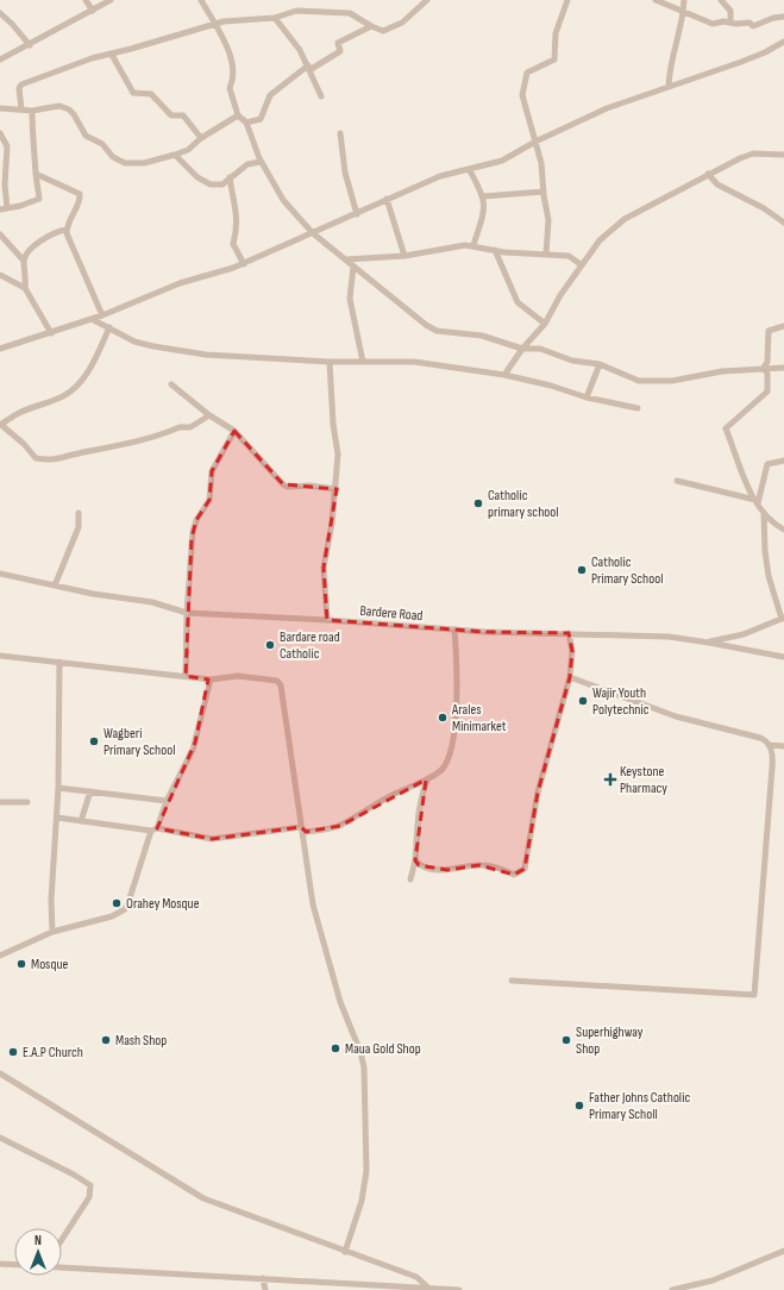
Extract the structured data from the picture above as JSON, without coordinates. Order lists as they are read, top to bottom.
{
  "streets": {
    "street": ["Bardere Road"]
  },
  "places": {
    "other": [
      "Catholic primary school",
      "Catholic Primary School",
      "Bardare road Catholic",
      "Wajir Youth Polytechnic",
      "Arales Minimarket",
      "Wagberi Primary School",
      "Orahey Mosque",
      "Mosque",
      "Mash Shop",
      "Superhighway Shop",
      "Maua Gold Shop",
      "E.A.P Church",
      "Father Johns Catholic Primary Scholl"
    ],
    "health": ["Keystone Pharmacy"]
  },
  "north": "top"
}
